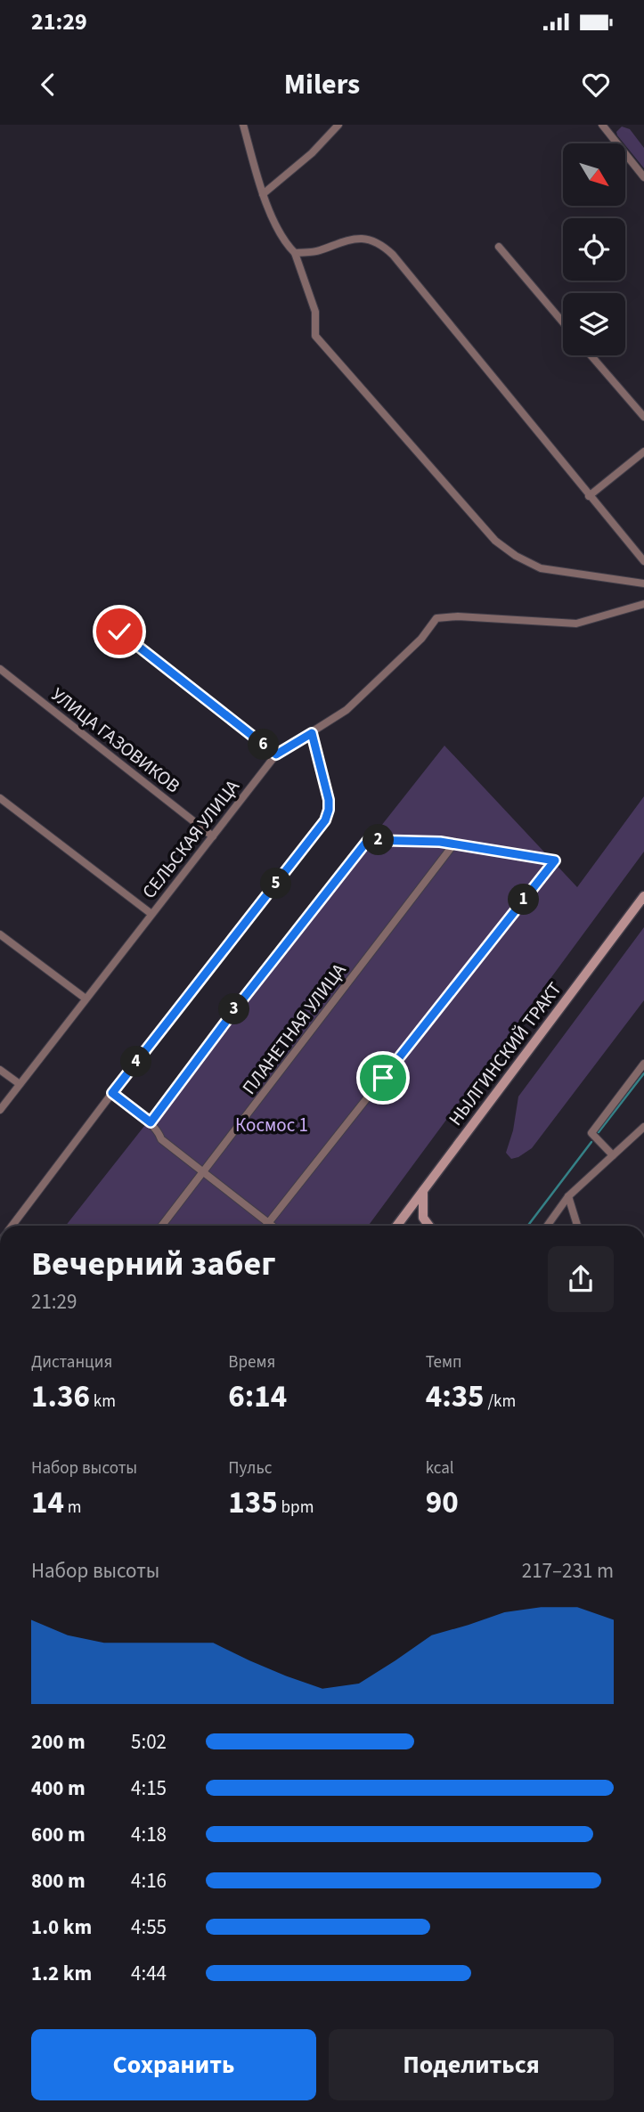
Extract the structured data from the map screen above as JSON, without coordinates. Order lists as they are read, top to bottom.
{
  "streets": {
    "main road": ["НЫЛГИНСКИЙ ТРАКТ"],
    "street": ["УЛИЦА ГАЗОВИКОВ", "СЕЛЬСКАЯ УЛИЦА", "ПЛАНЕТНАЯ УЛИЦА"]
  },
  "crossings": [
    ["УЛИЦА ГАЗОВИКОВ", "СЕЛЬСКАЯ УЛИЦА"]
  ],
  "parks": ["Космос 1"],
  "north": "bottom right",
  "page": {
    "status": "21:29",
    "header": "Milers",
    "pins": [
      "6",
      "2",
      "5",
      "1",
      "3",
      "4"
    ],
    "heading": ["Вечерний забег", "21:29"],
    "stats": [
      ["Дистанция", "1.36 km"],
      ["Время", "6:14"],
      ["Темп", "4:35 /km"],
      ["Набор высоты", "14 m"],
      ["Пульс", "135 bpm"],
      ["kcal", "90"]
    ],
    "chart": ["Набор высоты", "217–231 m"],
    "list": [
      {
        "name": "200 m",
        "note": "5:02"
      },
      {
        "name": "400 m",
        "note": "4:15"
      },
      {
        "name": "600 m",
        "note": "4:18"
      },
      {
        "name": "800 m",
        "note": "4:16"
      },
      {
        "name": "1.0 km",
        "note": "4:55"
      },
      {
        "name": "1.2 km",
        "note": "4:44"
      }
    ],
    "buttons": ["Сохранить", "Поделиться"]
  }
}
